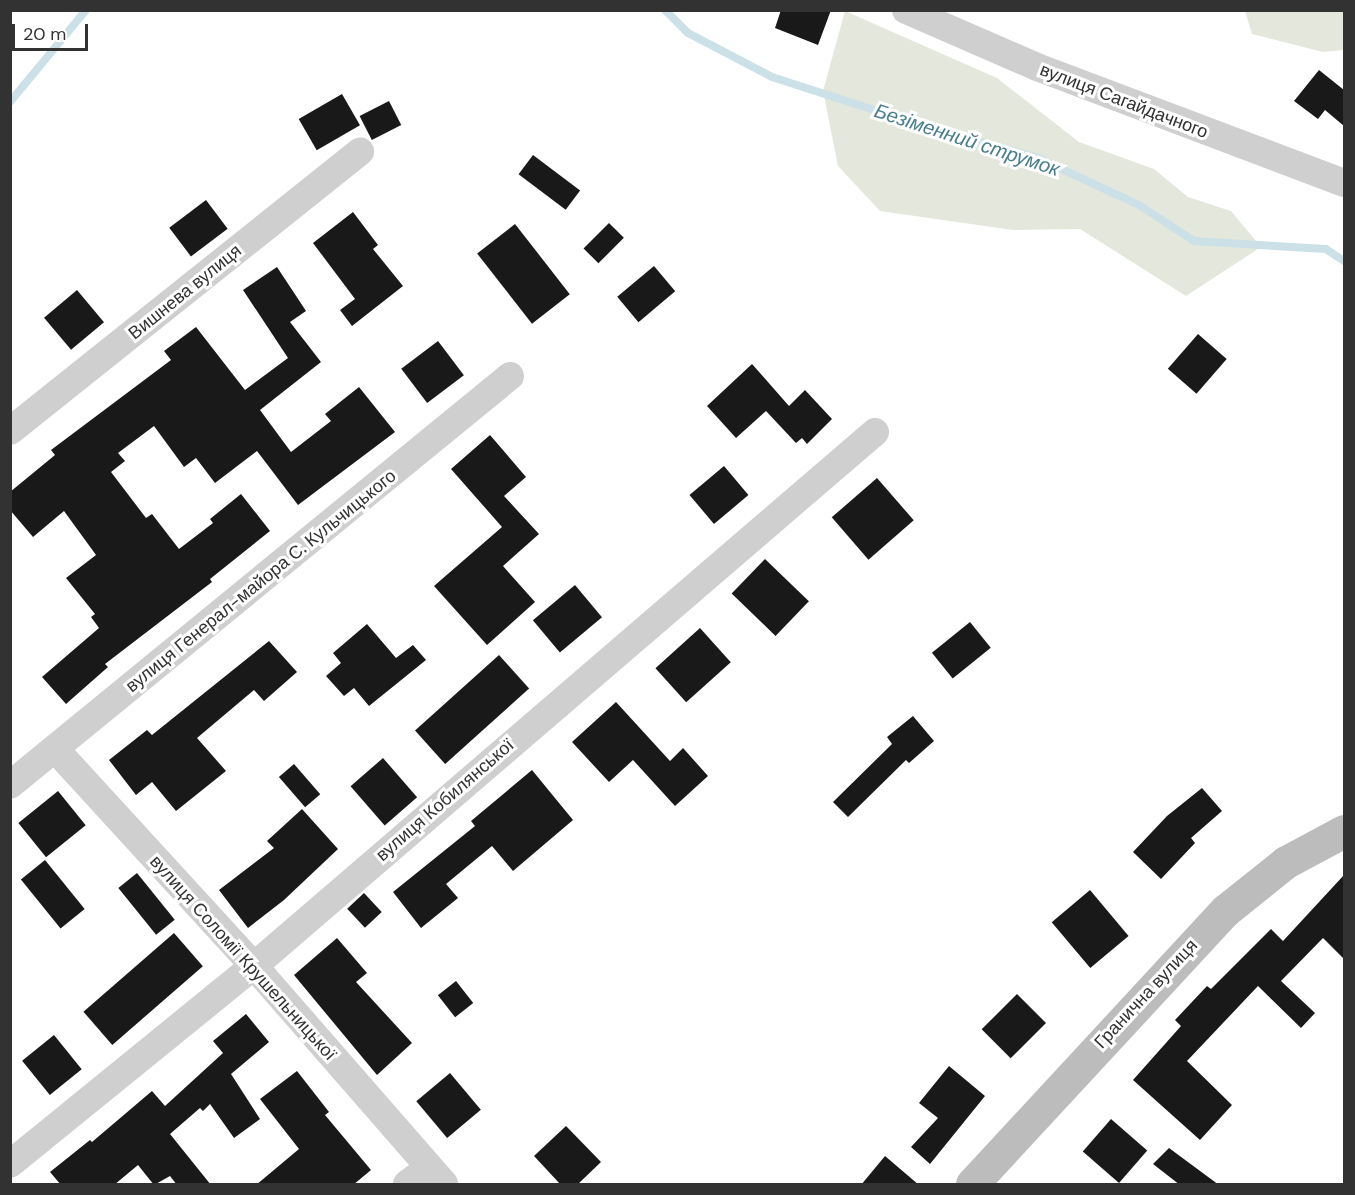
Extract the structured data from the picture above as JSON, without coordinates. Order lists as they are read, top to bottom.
{
  "streets": {
    "street": [
      "вулиця Сагайдачного",
      "Вишнева вулиця",
      "вулиця Генерал-майора С. Кульчицького",
      "вулиця Кобилянської",
      "вулиця Соломії Крушельницької",
      "Гранична вулиця"
    ]
  },
  "crossings": [
    ["вулиця Генерал-майора С. Кульчицького", "вулиця Соломії Крушельницької"],
    ["вулиця Кобилянської", "вулиця Соломії Крушельницької"]
  ],
  "water": ["Безіменний струмок"],
  "scale_bar": "20 m"
}
